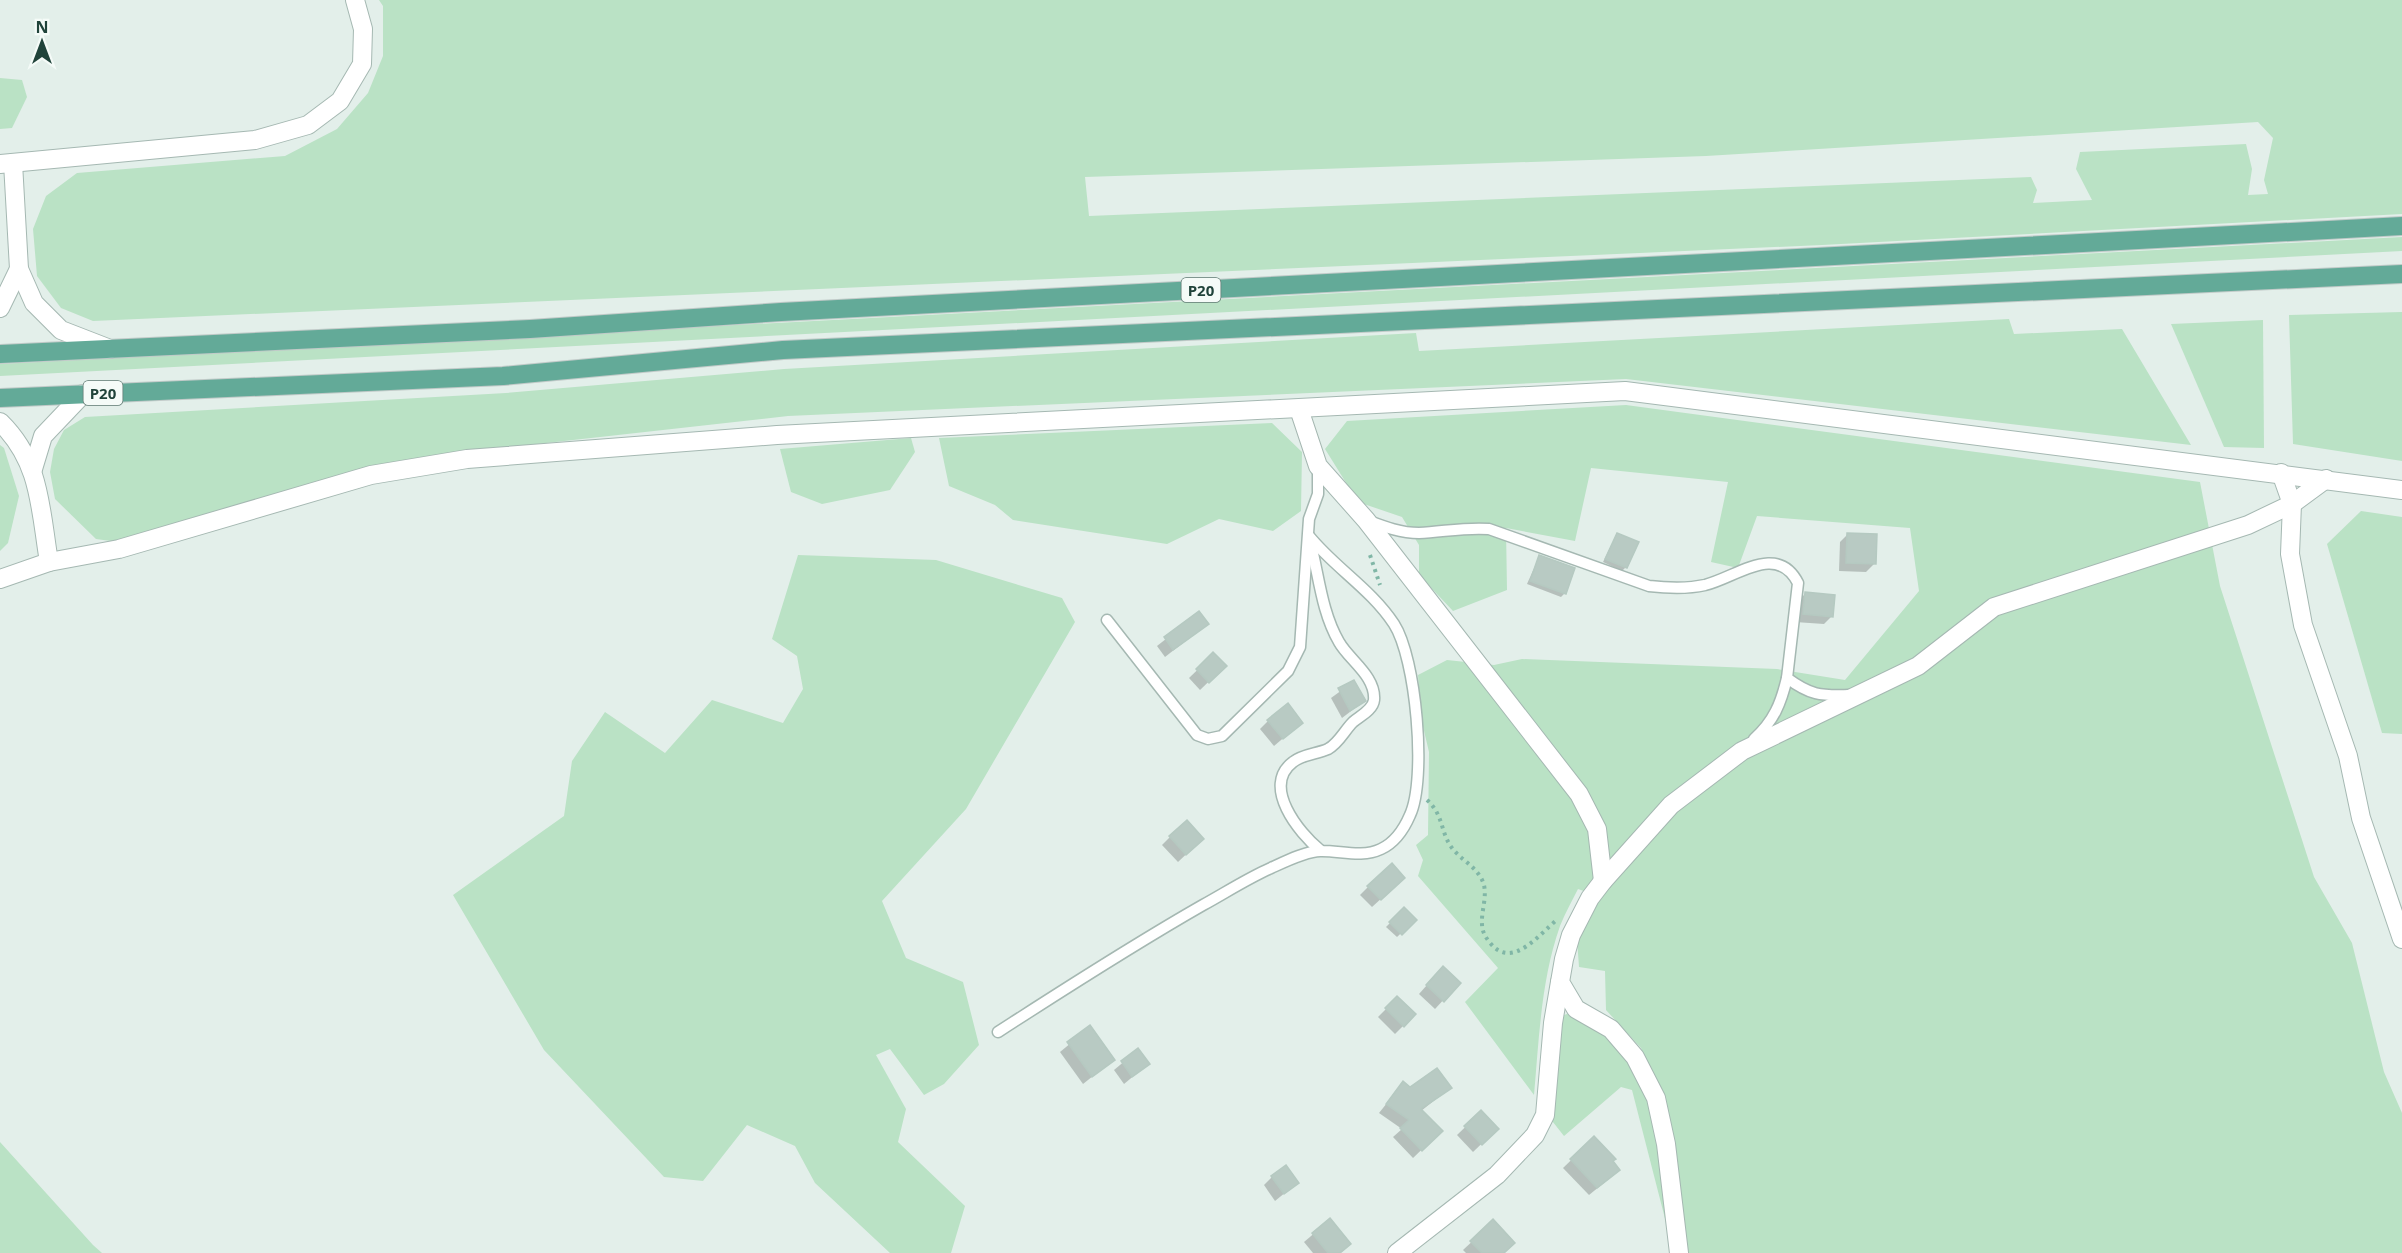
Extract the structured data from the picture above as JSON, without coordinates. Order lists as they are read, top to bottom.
{
  "streets": {
    "main road": ["Р20"]
  },
  "north": "top"
}
